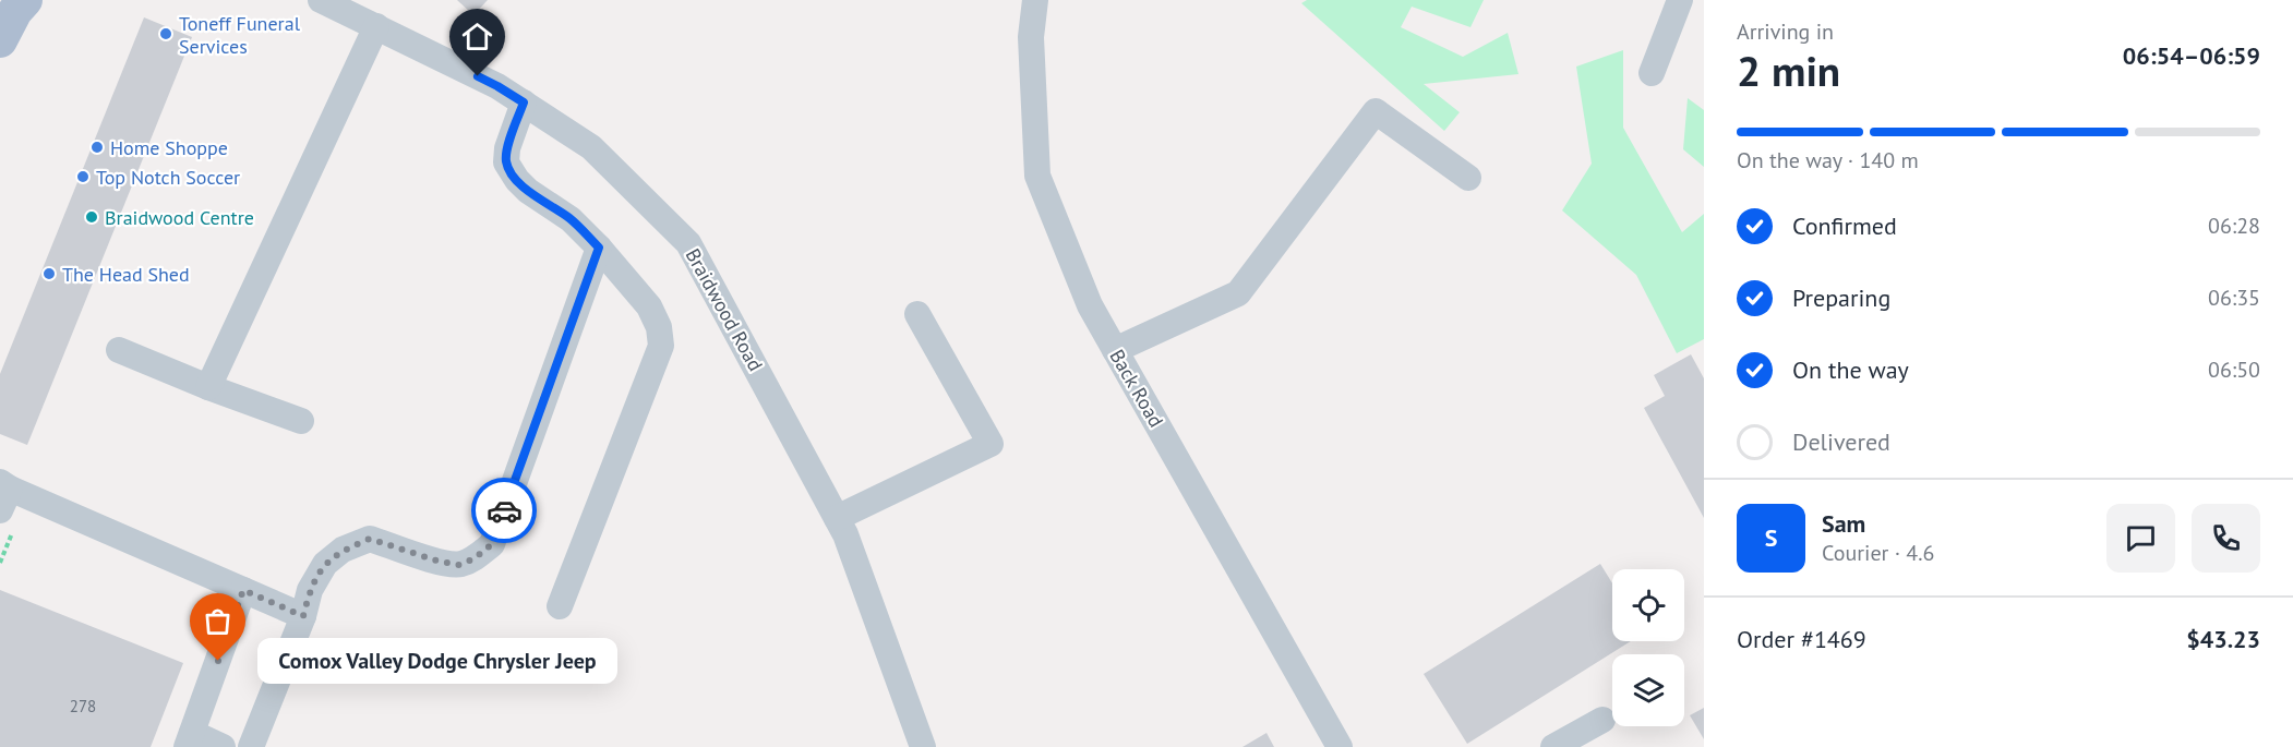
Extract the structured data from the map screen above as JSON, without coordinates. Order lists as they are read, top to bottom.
{
  "streets": {
    "street": ["Braidwood Road", "Back Road"]
  },
  "places": [
    "Toneff Funeral Services",
    "Home Shoppe",
    "Top Notch Soccer",
    "Braidwood Centre",
    "The Head Shed",
    "Comox Valley Dodge Chrysler Jeep"
  ],
  "house_numbers": ["278"],
  "page": {
    "heading": ["2 min", "Arriving in", "06:54–06:59"],
    "panel": [
      "Sam",
      "Courier · 4.6",
      "Order #1469",
      "$43.23"
    ],
    "bar": "On the way · 140 m",
    "list": [
      ["Confirmed", "06:28"],
      ["Preparing", "06:35"],
      ["On the way", "06:50"],
      "Delivered"
    ],
    "round": "S",
    "bubble": "Comox Valley Dodge Chrysler Jeep"
  }
}
